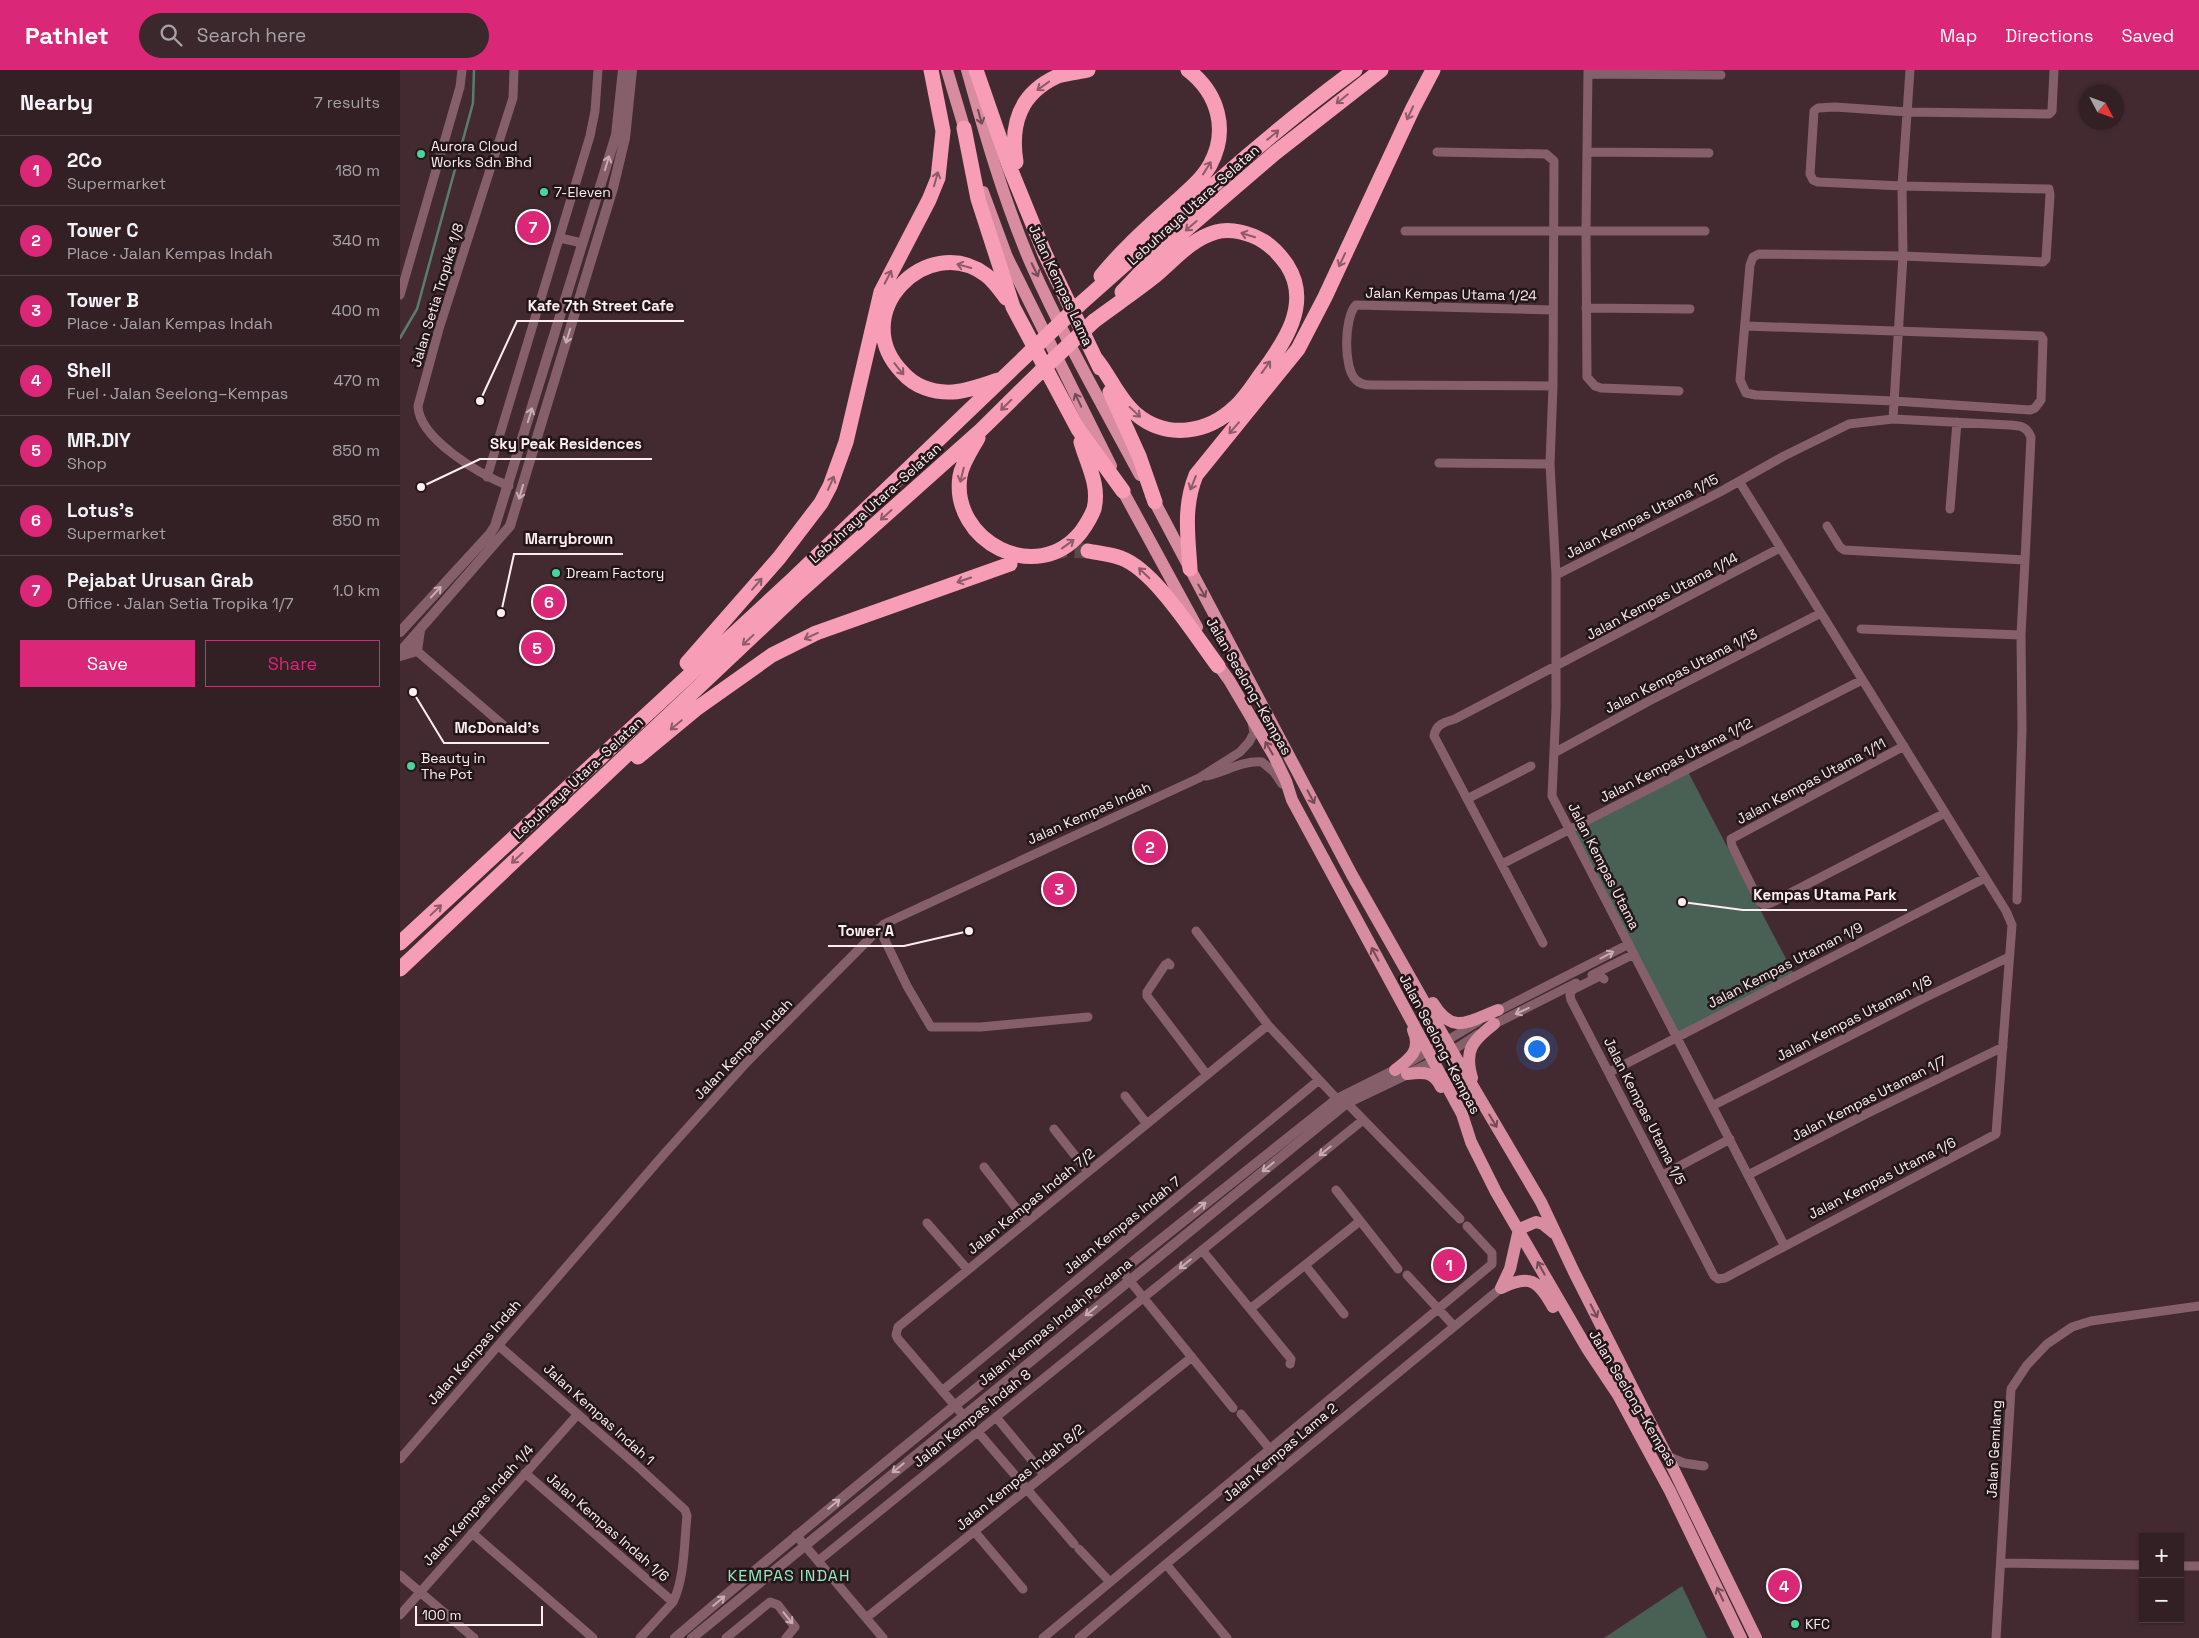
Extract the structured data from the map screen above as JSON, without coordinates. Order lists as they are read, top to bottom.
{
  "streets": {
    "highway": ["Lebuhraya Utara–Selatan"],
    "main road": ["Jalan Kempas Lama", "Jalan Seelong–Kempas"],
    "street": [
      "Jalan Kempas Utama 1/24",
      "Jalan Setia Tropika 1/8",
      "Jalan Kempas Utama 1/15",
      "Jalan Kempas Utama 1/14",
      "Jalan Kempas Utama 1/13",
      "Jalan Kempas Utama 1/12",
      "Jalan Kempas Utama 1/11",
      "Jalan Kempas Indah",
      "Jalan Kempas Utama",
      "Jalan Kempas Utaman 1/9",
      "Jalan Kempas Utaman 1/8",
      "Jalan Kempas Utaman 1/7",
      "Jalan Kempas Utama 1/5",
      "Jalan Kempas Utama 1/6",
      "Jalan Kempas Indah 7/2",
      "Jalan Kempas Indah 7",
      "Jalan Kempas Indah Perdana",
      "Jalan Kempas Indah 1",
      "Jalan Kempas Indah 8",
      "Jalan Gemlang",
      "Jalan Kempas Lama 2",
      "Jalan Kempas Indah 8/2",
      "Jalan Kempas Indah 1/4",
      "Jalan Kempas Indah 1/6"
    ]
  },
  "crossings": [
    ["Jalan Kempas Lama", "Jalan Seelong–Kempas"],
    ["Jalan Kempas Utama 1/24", "Jalan Kempas Utama"],
    ["Jalan Kempas Utama 1/15", "Jalan Kempas Utama"],
    ["Jalan Kempas Utama 1/14", "Jalan Kempas Utama"],
    ["Jalan Kempas Utama 1/13", "Jalan Kempas Utama"],
    ["Jalan Kempas Utama 1/12", "Jalan Kempas Utama"],
    ["Jalan Kempas Indah", "Jalan Kempas Indah 1"],
    ["Jalan Kempas Utama", "Jalan Kempas Utaman 1/9"],
    ["Jalan Kempas Utama", "Jalan Kempas Utaman 1/8"],
    ["Jalan Kempas Utama", "Jalan Kempas Utaman 1/7"],
    ["Jalan Kempas Utama", "Jalan Kempas Utama 1/6"],
    ["Jalan Kempas Utaman 1/9", "Jalan Kempas Utama 1/5"],
    ["Jalan Kempas Utaman 1/7", "Jalan Kempas Utama 1/6"],
    ["Jalan Kempas Utama 1/5", "Jalan Kempas Utama 1/6"],
    ["Jalan Kempas Indah 7/2", "Jalan Kempas Indah 7"],
    ["Jalan Kempas Indah 7/2", "Jalan Kempas Indah Perdana"],
    ["Jalan Kempas Indah 1", "Jalan Kempas Indah 1/4"],
    ["Jalan Kempas Indah 1", "Jalan Kempas Indah 1/6"],
    ["Jalan Kempas Indah 1/4", "Jalan Kempas Indah 1/6"]
  ],
  "districts": ["KEMPAS INDAH"],
  "places": [
    "Aurora Cloud Works Sdn Bhd",
    "7-Eleven",
    "Kafe 7th Street Cafe",
    "Sky Peak Residences",
    "Dream Factory",
    "Marrybrown",
    "McDonald's",
    "Beauty in The Pot",
    "Kempas Utama Park",
    "Tower A",
    "KFC"
  ],
  "scale_bar": "100 m",
  "north": "bottom right",
  "page": {
    "header": "Pathlet",
    "search": "Search here",
    "nav": ["Map", "Directions", "Saved"],
    "heading": ["Nearby", "7 results"],
    "list": [
      {
        "mark": "1",
        "name": "2Co",
        "note": "Supermarket",
        "value": "180 m"
      },
      {
        "mark": "2",
        "name": "Tower C",
        "note": "Place · Jalan Kempas Indah",
        "value": "340 m"
      },
      {
        "mark": "3",
        "name": "Tower B",
        "note": "Place · Jalan Kempas Indah",
        "value": "400 m"
      },
      {
        "mark": "4",
        "name": "Shell",
        "note": "Fuel · Jalan Seelong–Kempas",
        "value": "470 m"
      },
      {
        "mark": "5",
        "name": "MR.DIY",
        "note": "Shop",
        "value": "850 m"
      },
      {
        "mark": "6",
        "name": "Lotus's",
        "note": "Supermarket",
        "value": "850 m"
      },
      {
        "mark": "7",
        "name": "Pejabat Urusan Grab",
        "note": "Office · Jalan Setia Tropika 1/7",
        "value": "1.0 km"
      }
    ],
    "pins": [
      "7",
      "6",
      "5",
      "2",
      "3",
      "1",
      "4"
    ],
    "buttons": ["Save", "Share"],
    "map_buttons": ["+", "−"],
    "scale": "100 m"
  }
}
